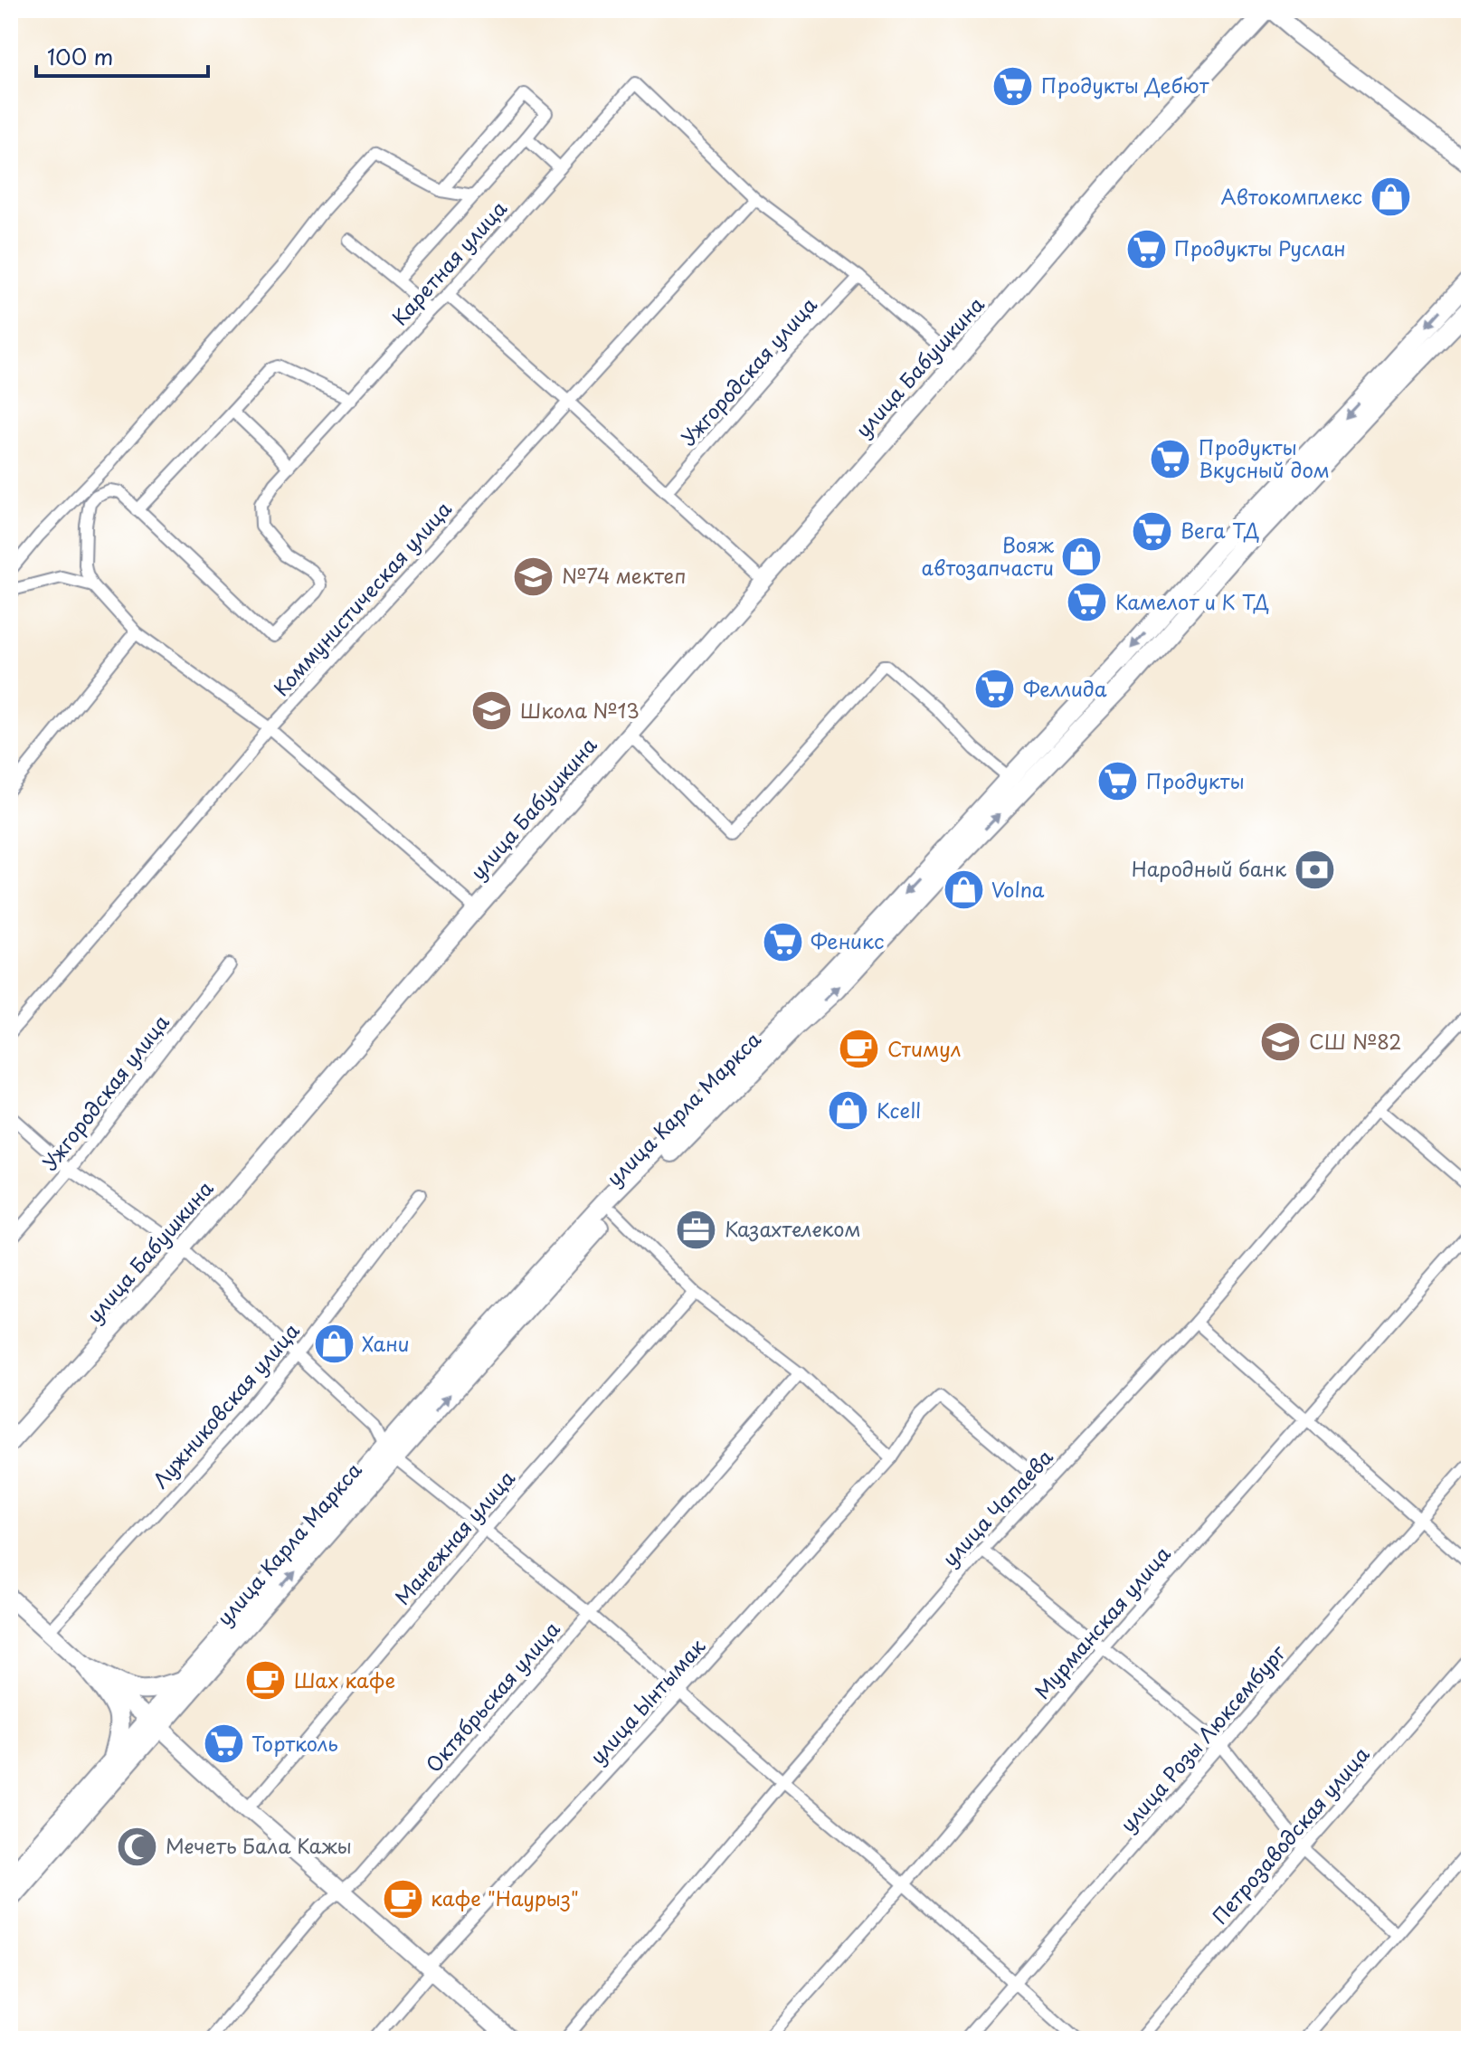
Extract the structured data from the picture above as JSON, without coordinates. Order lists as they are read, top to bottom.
{
  "streets": {
    "main road": ["улица Карла Маркса"],
    "street": [
      "Каретная улица",
      "улица Бабушкина",
      "Ужгородская улица",
      "Коммунистическая улица",
      "Лужниковская улица",
      "улица Чапаева",
      "Манежная улица",
      "Мурманская улица",
      "Октябрьская улица",
      "улица Ынтымак",
      "улица Розы Люксембург",
      "Петрозаводская улица"
    ]
  },
  "crossings": [
    ["Каретная улица", "Коммунистическая улица"],
    ["улица Чапаева", "улица Ынтымак"]
  ],
  "places": {
    "supermarket": [
      "Продукты Дебют",
      "Продукты Руслан",
      "Продукты Вкусный дом",
      "Вега ТД",
      "Камелот и К ТД",
      "Феллида",
      "Продукты",
      "Феникс",
      "Тортколь"
    ],
    "shop": [
      "Автокомплекс",
      "Вояж автозапчасти",
      "Volna",
      "Kcell",
      "Хани"
    ],
    "school or university": ["№74 мектеп", "Школа №13", "СШ №82"],
    "bank": ["Народный банк"],
    "cafe": ["Стимул", "Шах кафе", "кафе \"Наурыз\""],
    "office": ["Казахтелеком"],
    "mosque": ["Мечеть Бала Кажы"]
  },
  "scale_bar": "100 m"
}
